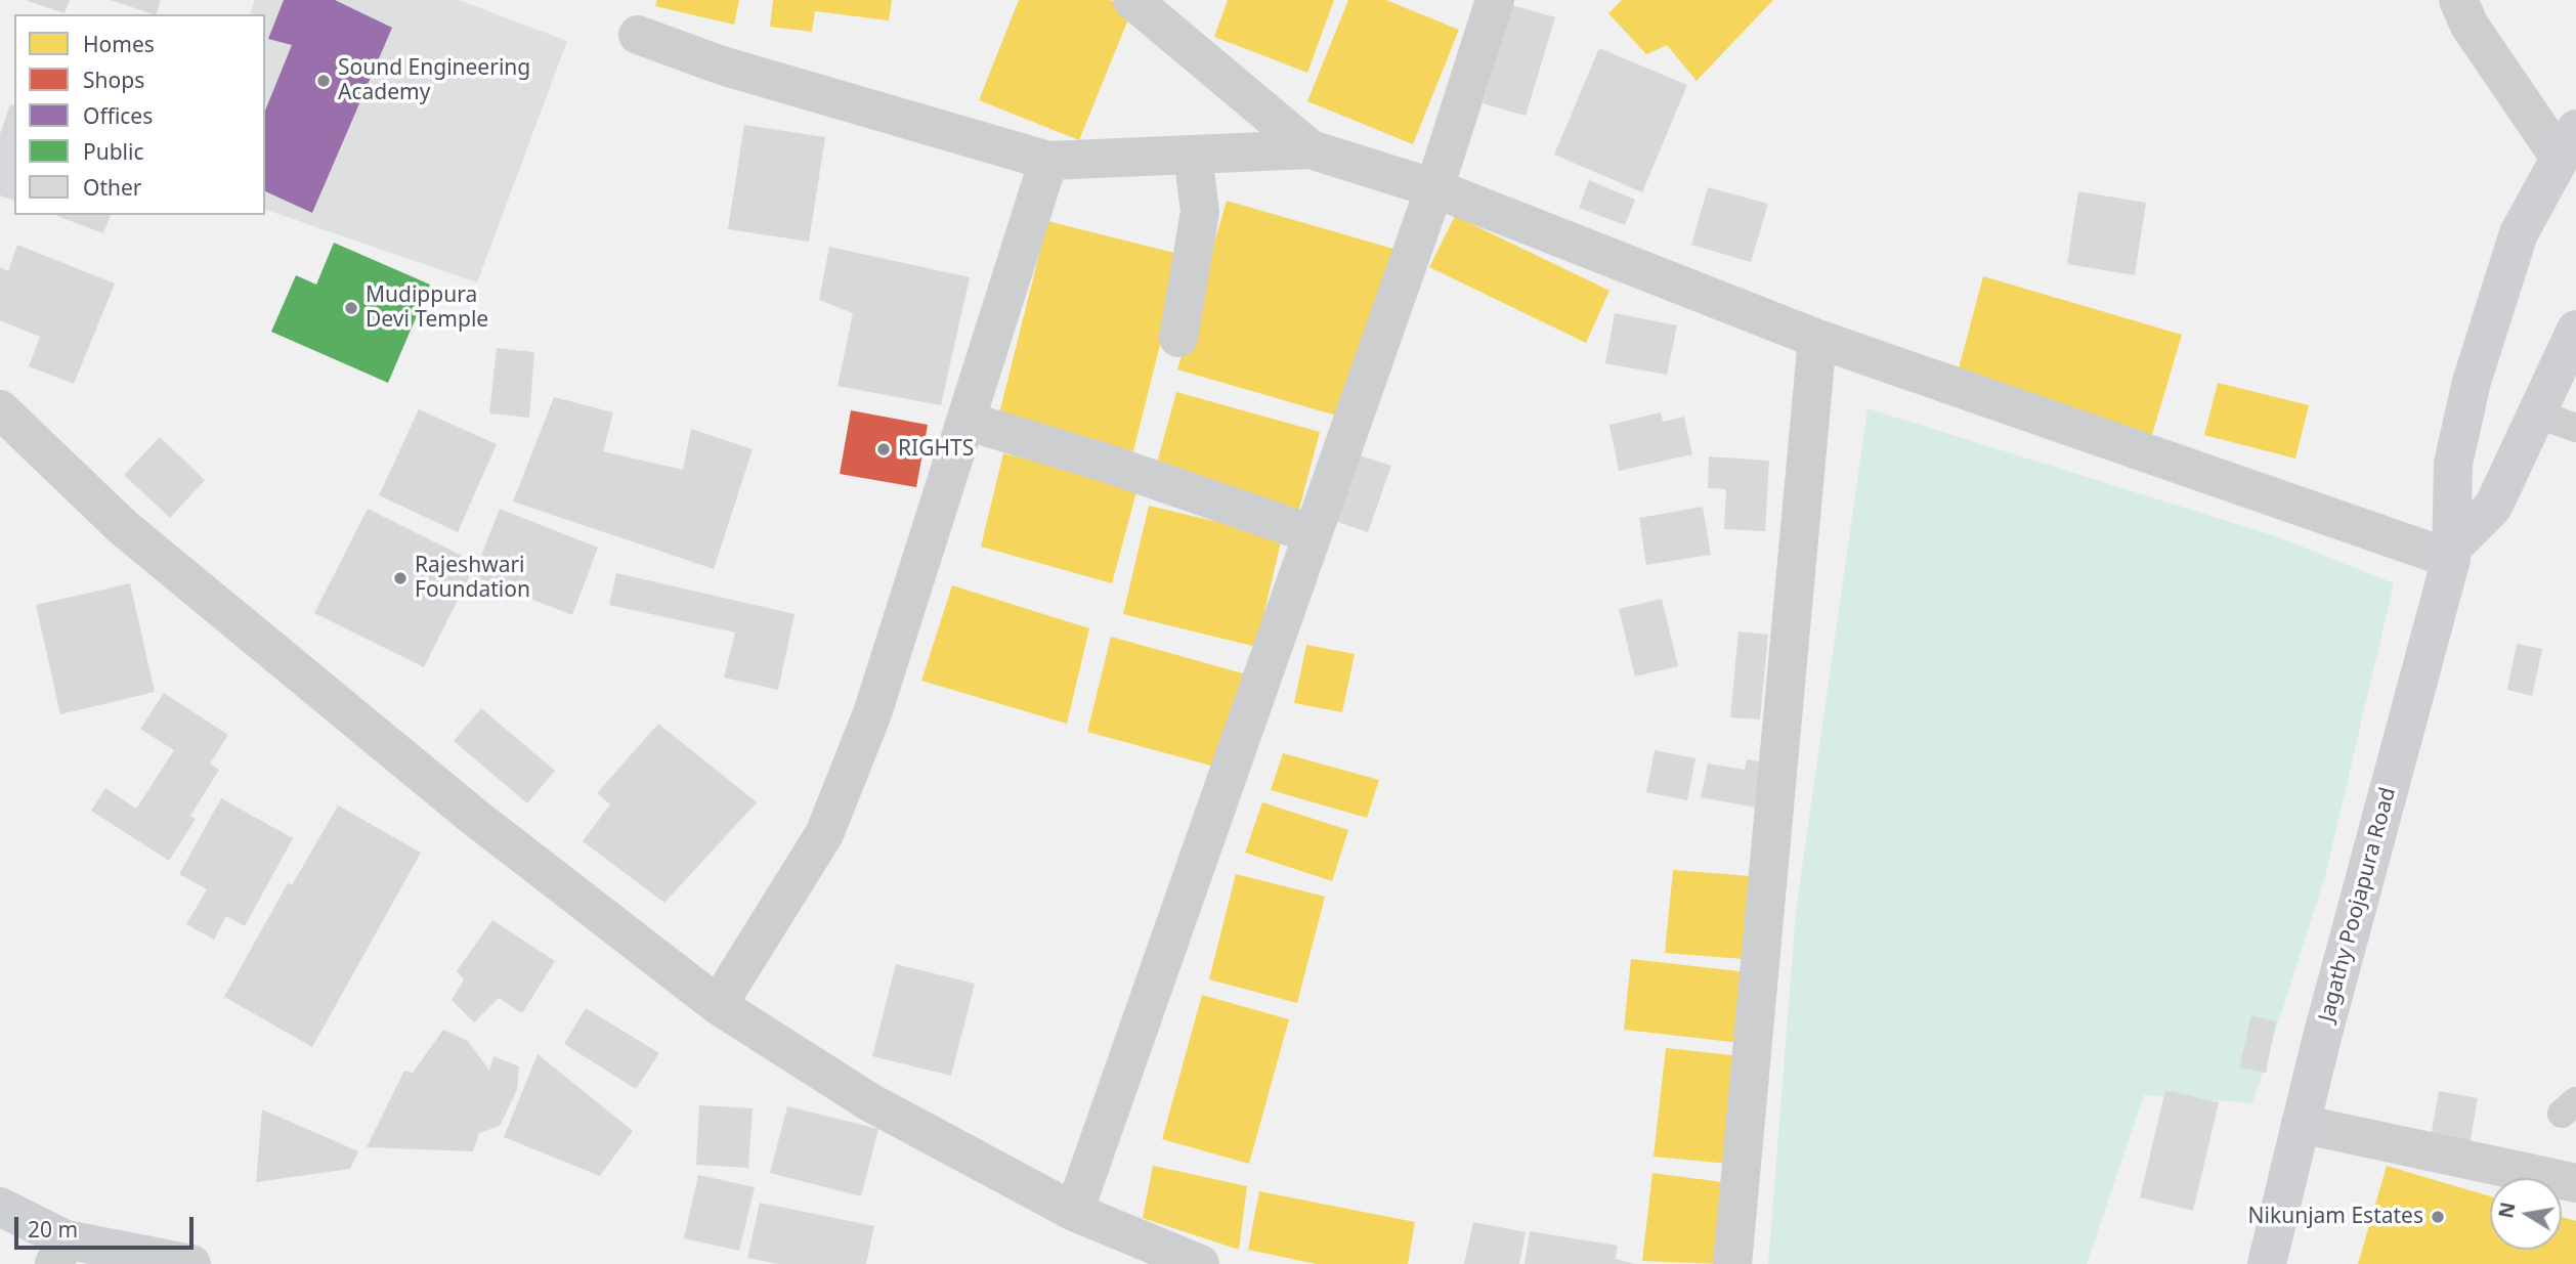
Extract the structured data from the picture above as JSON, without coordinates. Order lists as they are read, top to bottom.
{
  "streets": {
    "main road": ["Jagathy Poojapura Road"]
  },
  "places": [
    "Sound Engineering Academy",
    "Mudippura Devi Temple",
    "RIGHTS",
    "Rajeshwari Foundation",
    "Nikunjam Estates"
  ],
  "legend": [
    "Homes",
    "Shops",
    "Offices",
    "Public",
    "Other"
  ],
  "scale_bar": "20 m",
  "north": "left"
}
